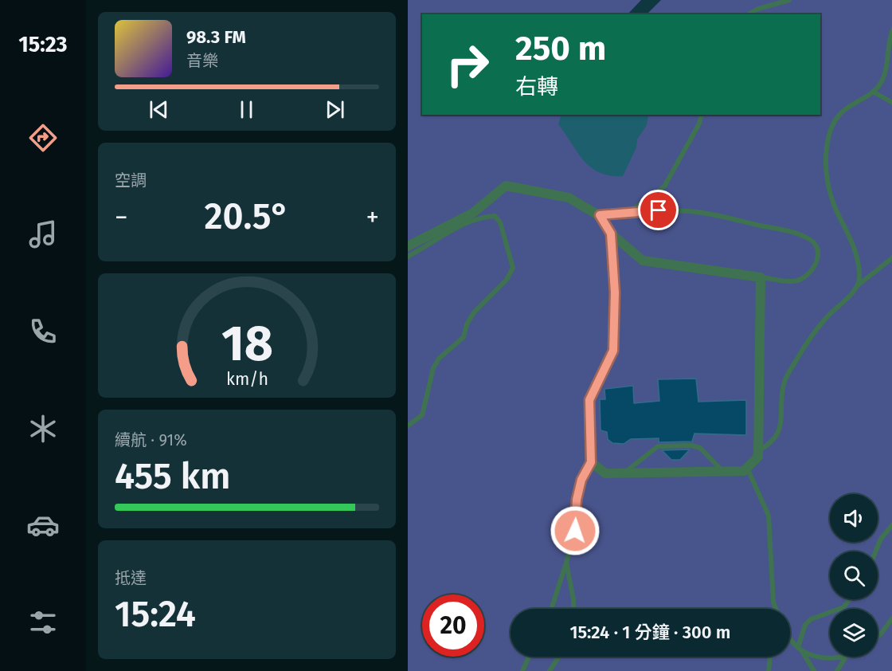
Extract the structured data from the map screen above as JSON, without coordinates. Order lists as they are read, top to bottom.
{
  "page": {
    "tabs": "15:23",
    "turn": ["250 m", "右轉"],
    "song": ["98.3 FM", "音樂"],
    "tile": [
      "空調",
      ["續航 · 91%", "455 km"],
      ["抵達", "15:24"]
    ],
    "heat": ["−", "20.5°", "+"],
    "limit": "20",
    "trip": "15:24 · 1 分鐘 · 300 m",
    "gauge": ["18", "km/h"]
  }
}
